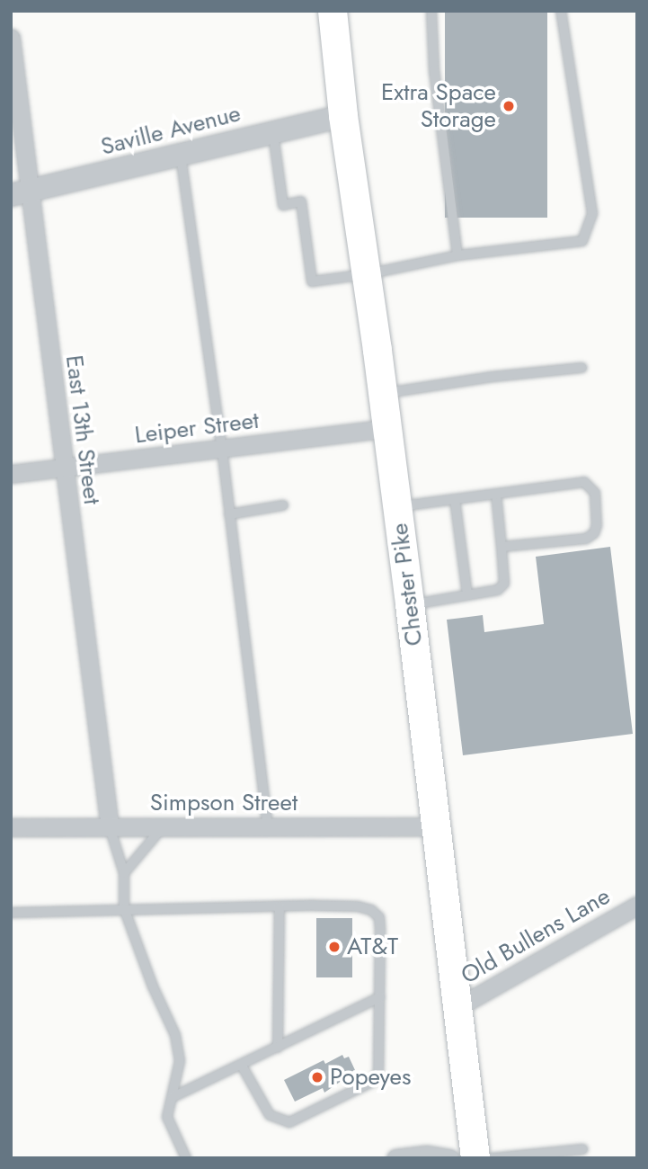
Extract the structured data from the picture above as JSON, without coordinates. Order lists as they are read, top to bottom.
{
  "streets": {
    "main road": ["Chester Pike"],
    "street": [
      "Saville Avenue",
      "Leiper Street",
      "East 13th Street",
      "Simpson Street",
      "Old Bullens Lane"
    ]
  },
  "crossings": [
    ["Saville Avenue", "East 13th Street"],
    ["Saville Avenue", "Chester Pike"],
    ["Leiper Street", "East 13th Street"],
    ["Leiper Street", "Chester Pike"],
    ["East 13th Street", "Simpson Street"],
    ["Chester Pike", "Simpson Street"],
    ["Chester Pike", "Old Bullens Lane"]
  ],
  "places": ["Extra Space Storage", "AT&T", "Popeyes"]
}
